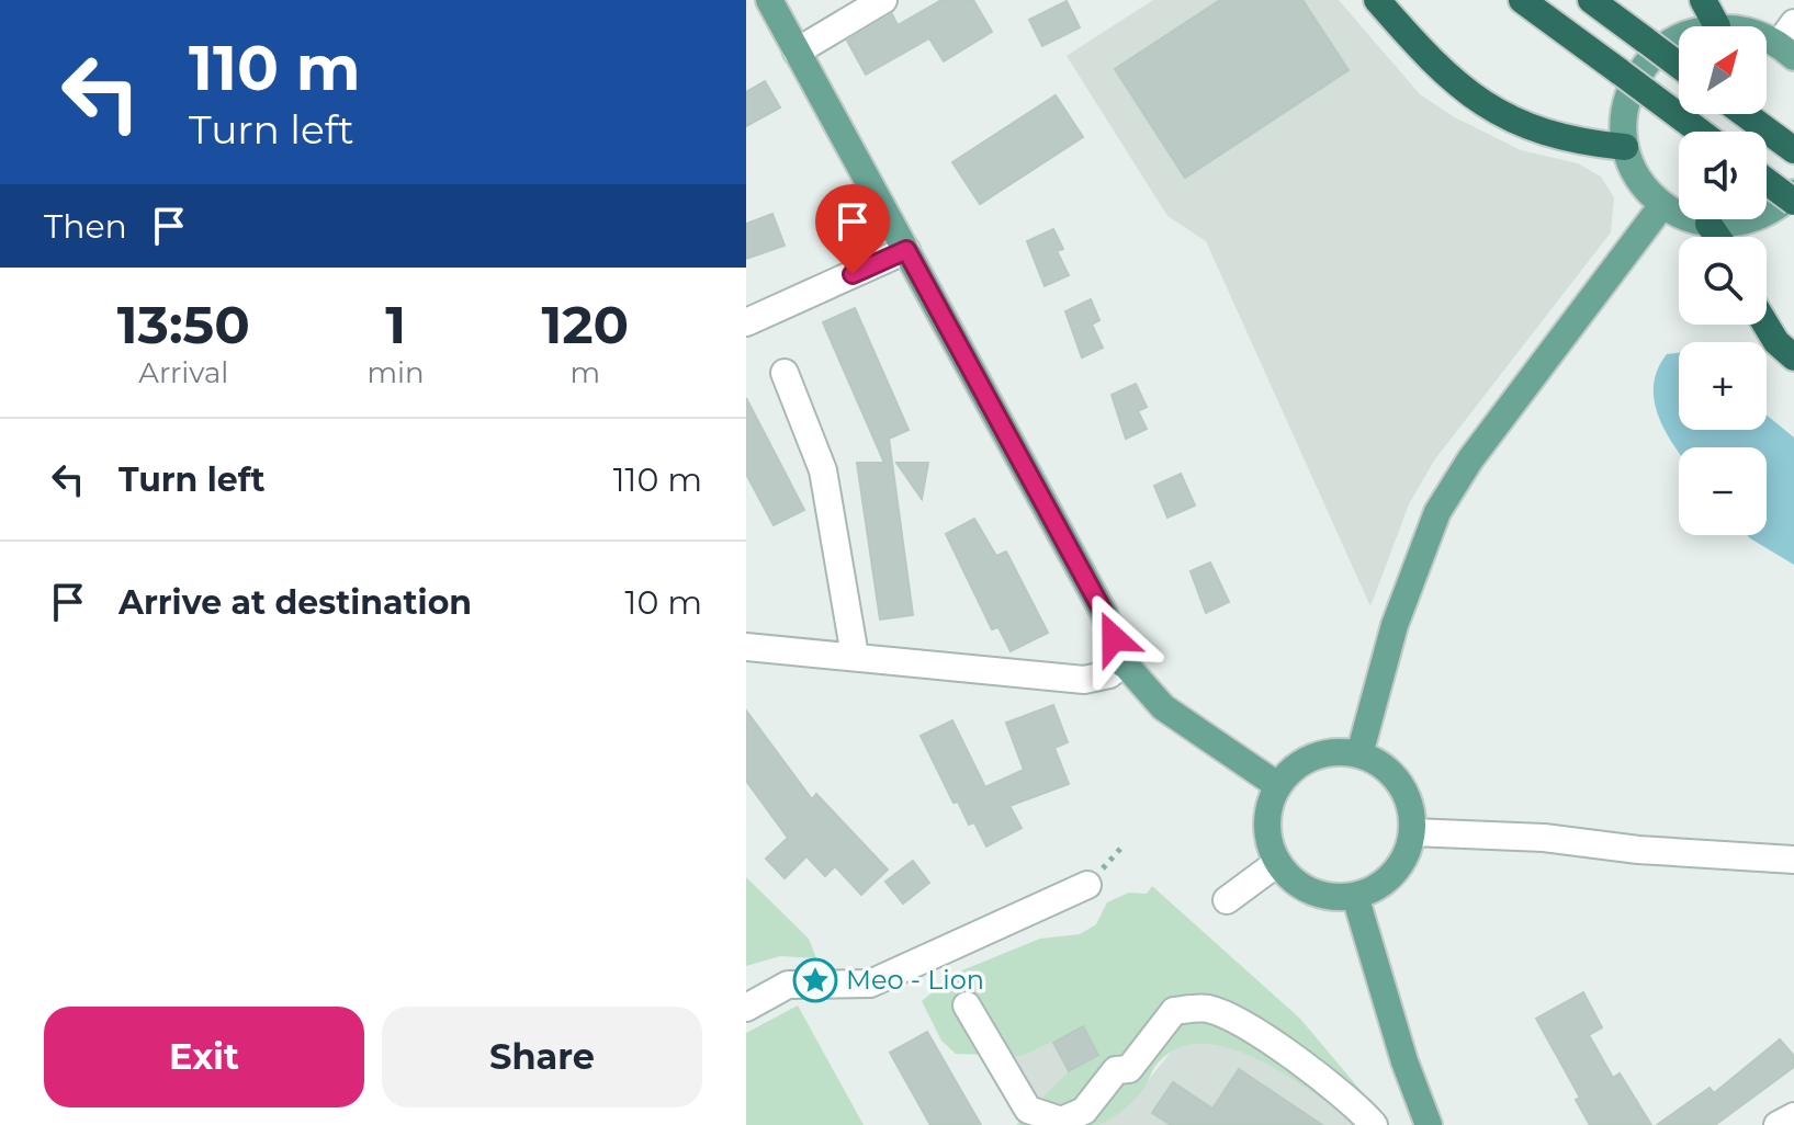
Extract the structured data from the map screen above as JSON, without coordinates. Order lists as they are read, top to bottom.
{
  "places": {
    "place": ["Meo - Lion"]
  },
  "north": "top right",
  "page": {
    "turn": ["110 m", "Turn left"],
    "map_buttons": ["+", "−"],
    "then": "Then",
    "eta": [
      "13:50",
      "Arrival",
      "1",
      "min",
      "120",
      "m"
    ],
    "list": [
      {
        "name": "Turn left",
        "value": "110 m"
      },
      {
        "name": "Arrive at destination",
        "value": "10 m"
      }
    ],
    "buttons": ["Exit", "Share"]
  }
}
